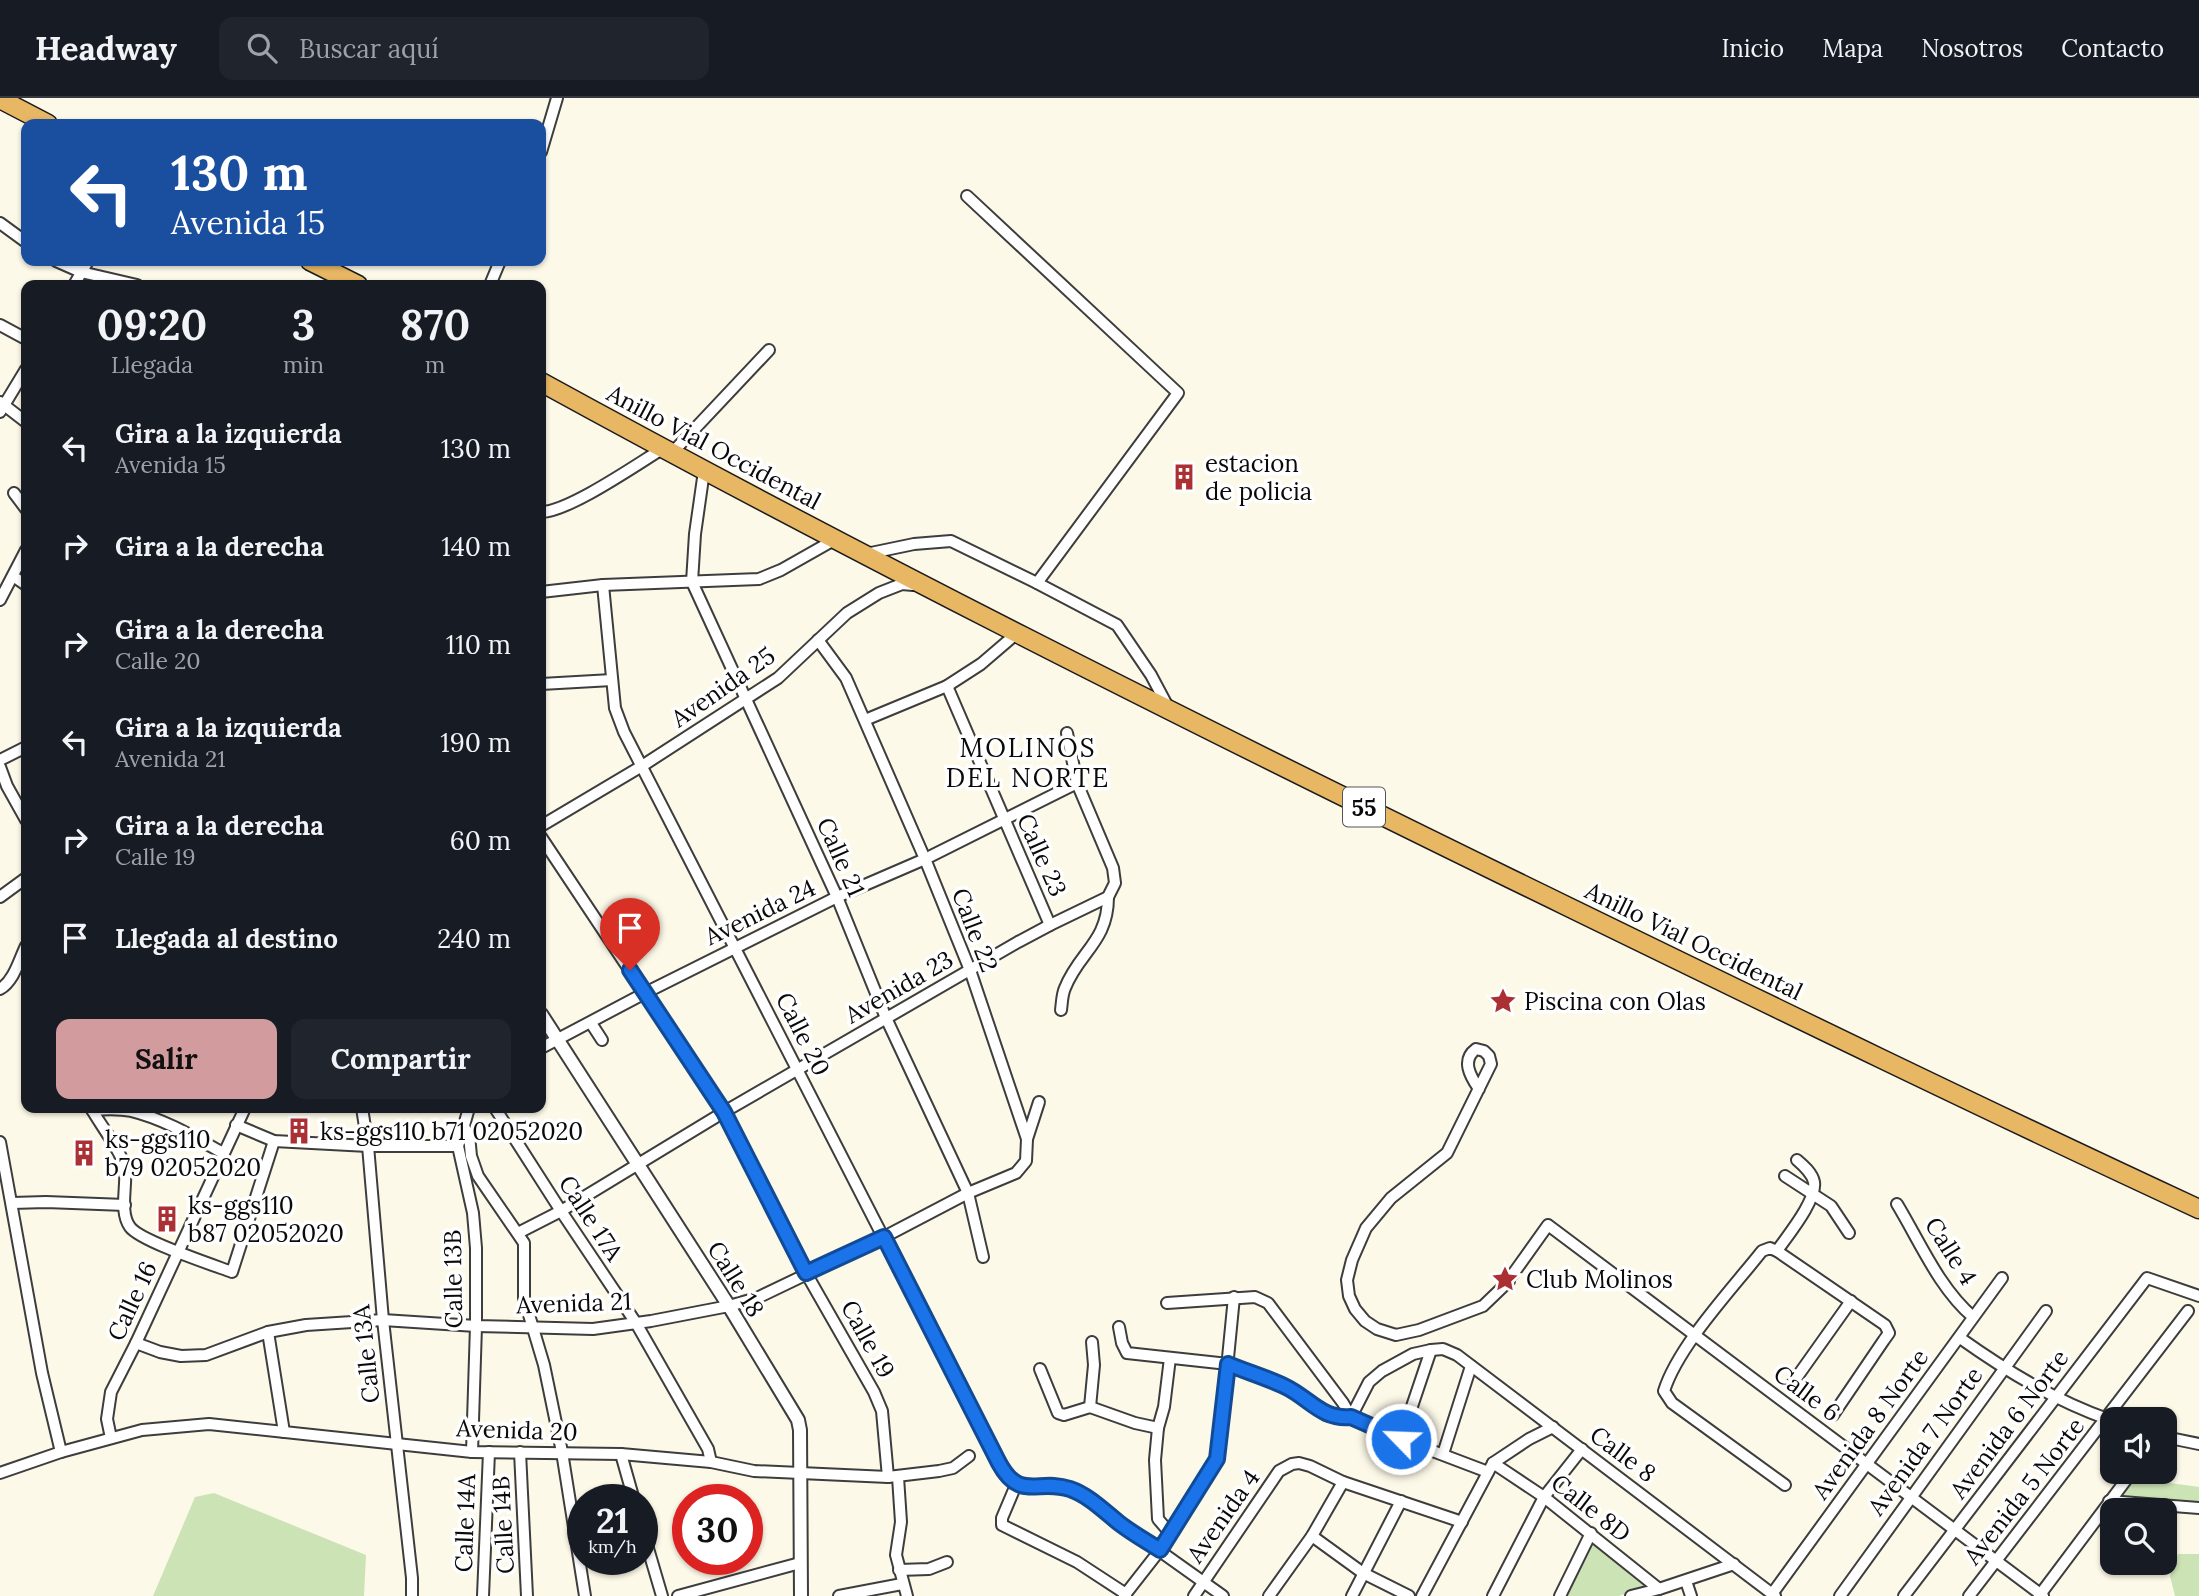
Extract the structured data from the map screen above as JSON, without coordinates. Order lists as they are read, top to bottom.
{
  "streets": {
    "highway": ["Anillo Vial Occidental", "55"],
    "street": [
      "Avenida 25",
      "Calle 23",
      "Calle 21",
      "Avenida 24",
      "Calle 22",
      "Avenida 23",
      "Calle 20",
      "Calle 17A",
      "Calle 4",
      "Calle 13B",
      "Calle 18",
      "Calle 16",
      "Avenida 21",
      "Calle 19",
      "Calle 13A",
      "Calle 6",
      "Avenida 8 Norte",
      "Avenida 6 Norte",
      "Avenida 20",
      "Avenida 7 Norte",
      "Calle 8",
      "Avenida 5 Norte",
      "Calle 8D",
      "Avenida 4",
      "Calle 14A",
      "Calle 14B"
    ]
  },
  "crossings": [
    ["Anillo Vial Occidental", "Avenida 25"],
    ["Avenida 25", "Calle 21"],
    ["Avenida 25", "Calle 22"],
    ["Avenida 25", "Calle 20"],
    ["Calle 23", "Avenida 24"],
    ["Calle 23", "Avenida 23"],
    ["Calle 21", "Avenida 24"],
    ["Calle 21", "Avenida 23"],
    ["Calle 21", "Avenida 21"],
    ["Avenida 24", "Calle 22"],
    ["Avenida 24", "Calle 20"],
    ["Avenida 24", "Calle 18"],
    ["Avenida 24", "Calle 19"],
    ["Calle 22", "Avenida 23"],
    ["Calle 22", "Avenida 21"],
    ["Avenida 23", "Calle 20"],
    ["Avenida 23", "Calle 17A"],
    ["Avenida 23", "Calle 18"],
    ["Avenida 23", "Calle 19"],
    ["Calle 20", "Avenida 21"],
    ["Calle 17A", "Avenida 21"],
    ["Calle 17A", "Avenida 20"],
    ["Calle 4", "Avenida 8 Norte"],
    ["Calle 13B", "Avenida 21"],
    ["Calle 13B", "Avenida 20"],
    ["Calle 18", "Avenida 21"],
    ["Calle 18", "Avenida 20"],
    ["Calle 16", "Avenida 21"],
    ["Calle 16", "Avenida 20"],
    ["Avenida 21", "Calle 19"],
    ["Avenida 21", "Calle 13A"],
    ["Calle 19", "Avenida 20"],
    ["Calle 13A", "Avenida 20"],
    ["Calle 6", "Avenida 8 Norte"],
    ["Calle 6", "Avenida 6 Norte"],
    ["Calle 6", "Avenida 7 Norte"],
    ["Calle 6", "Avenida 5 Norte"],
    ["Avenida 8 Norte", "Calle 8"],
    ["Avenida 20", "Calle 14A"],
    ["Avenida 20", "Calle 14B"]
  ],
  "districts": ["MOLINOS DEL NORTE"],
  "places": {
    "building": [
      "estacion de policia",
      "ks-ggs110 b71 02052020",
      "ks-ggs110 b79 02052020",
      "ks-ggs110 b87 02052020"
    ],
    "place": ["Piscina con Olas", "Club Molinos"]
  },
  "page": {
    "header": "Headway",
    "search": "Buscar aquí",
    "nav": [
      "Inicio",
      "Mapa",
      "Nosotros",
      "Contacto"
    ],
    "turn": ["130 m", "Avenida 15"],
    "eta": [
      "09:20",
      "Llegada",
      "3",
      "min",
      "870",
      "m"
    ],
    "list": [
      {
        "name": "Gira a la izquierda",
        "note": "Avenida 15",
        "value": "130 m"
      },
      {
        "name": "Gira a la derecha",
        "value": "140 m"
      },
      {
        "name": "Gira a la derecha",
        "note": "Calle 20",
        "value": "110 m"
      },
      {
        "name": "Gira a la izquierda",
        "note": "Avenida 21",
        "value": "190 m"
      },
      {
        "name": "Gira a la derecha",
        "note": "Calle 19",
        "value": "60 m"
      },
      {
        "name": "Llegada al destino",
        "value": "240 m"
      }
    ],
    "buttons": ["Salir", "Compartir"],
    "speed": "21 km/h",
    "limit": "30"
  }
}
